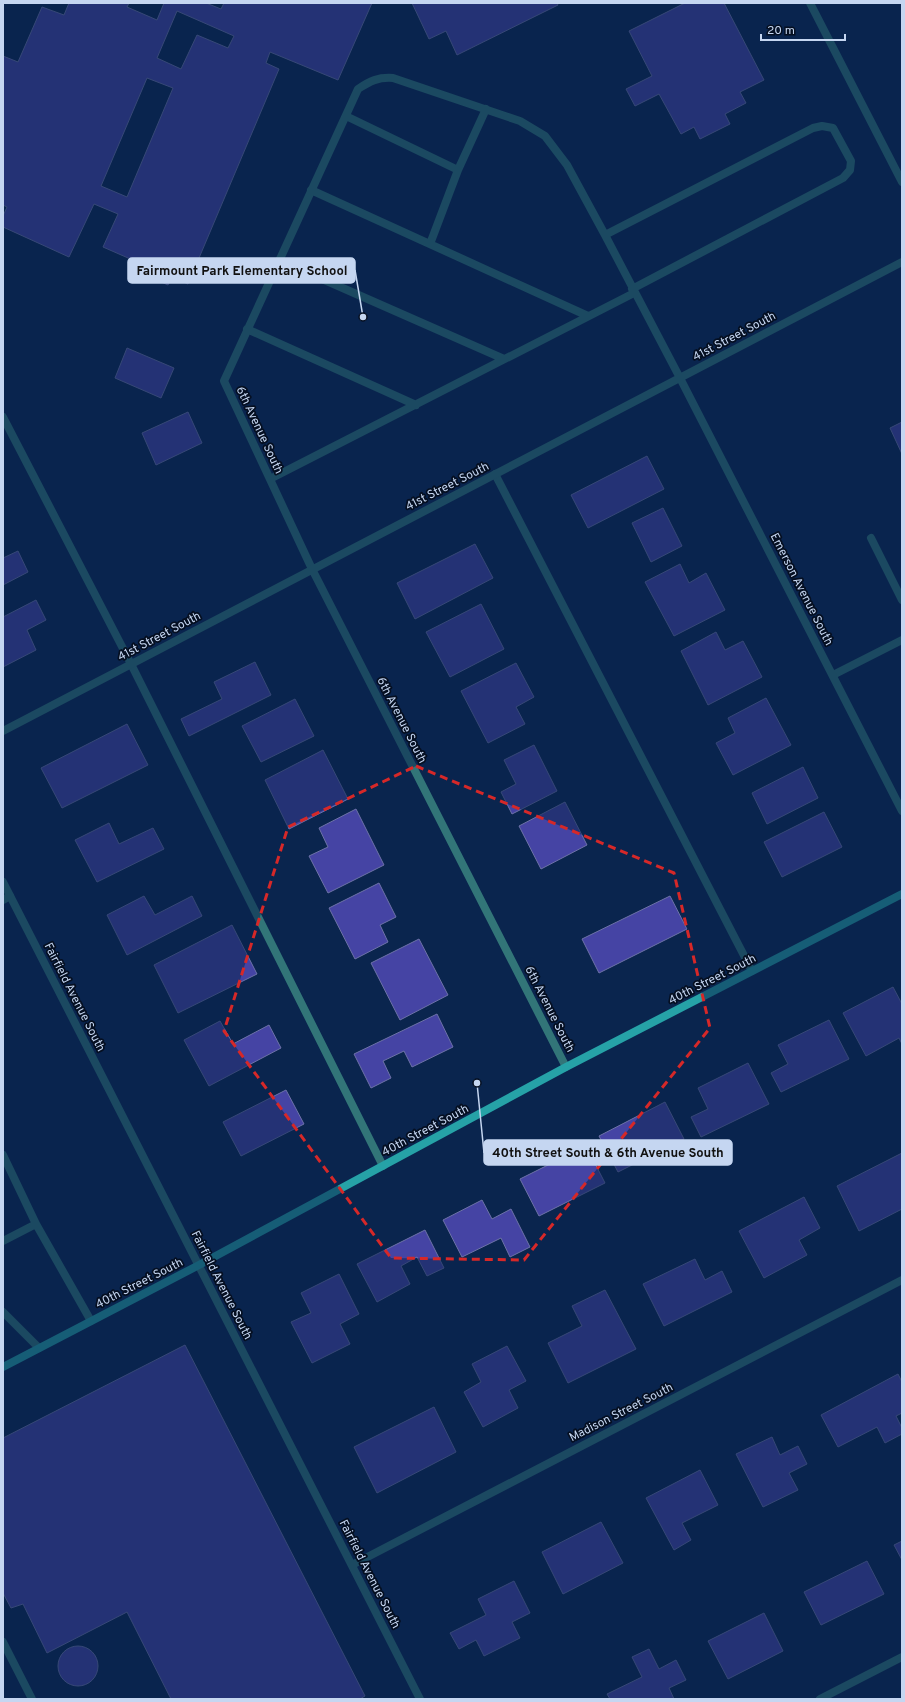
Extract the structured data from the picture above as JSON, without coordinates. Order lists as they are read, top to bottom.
{
  "streets": {
    "street": [
      "41st Street South",
      "6th Avenue South",
      "Emerson Avenue South",
      "40th Street South",
      "Fairfield Avenue South",
      "Madison Street South"
    ]
  },
  "crossings": [
    ["41st Street South", "6th Avenue South"],
    ["41st Street South", "Emerson Avenue South"],
    ["6th Avenue South", "Emerson Avenue South"],
    ["6th Avenue South", "40th Street South"],
    ["40th Street South", "Fairfield Avenue South"],
    ["Fairfield Avenue South", "Madison Street South"]
  ],
  "places": ["Fairmount Park Elementary School", "40th Street South & 6th Avenue South"],
  "scale_bar": "20 m"
}
